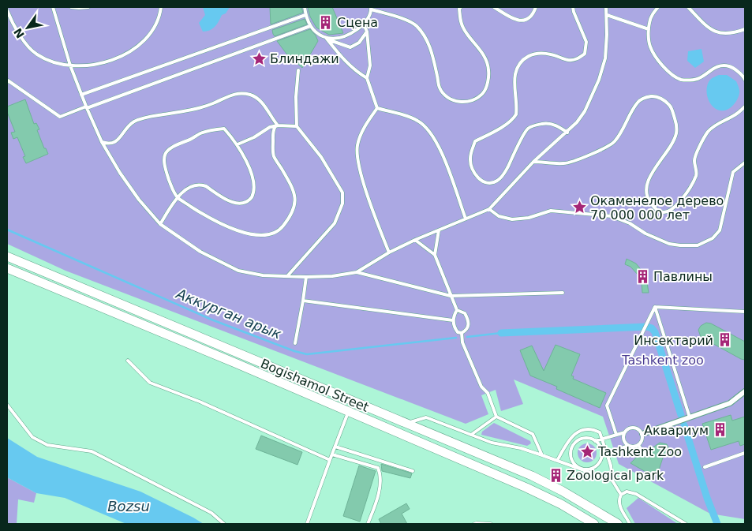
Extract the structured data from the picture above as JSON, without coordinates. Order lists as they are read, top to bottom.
{
  "streets": {
    "main road": ["Bogishamol Street"]
  },
  "water": ["Аккурган арык", "Bozsu"],
  "parks": ["Tashkent zoo"],
  "places": {
    "building": [
      "Сцена",
      "Павлины",
      "Инсектарий",
      "Аквариум",
      "Zoological park"
    ],
    "place": ["Блиндажи", "Окаменелое дерево 70 000 000 лет", "Tashkent Zoo"]
  },
  "north": "bottom left"
}
